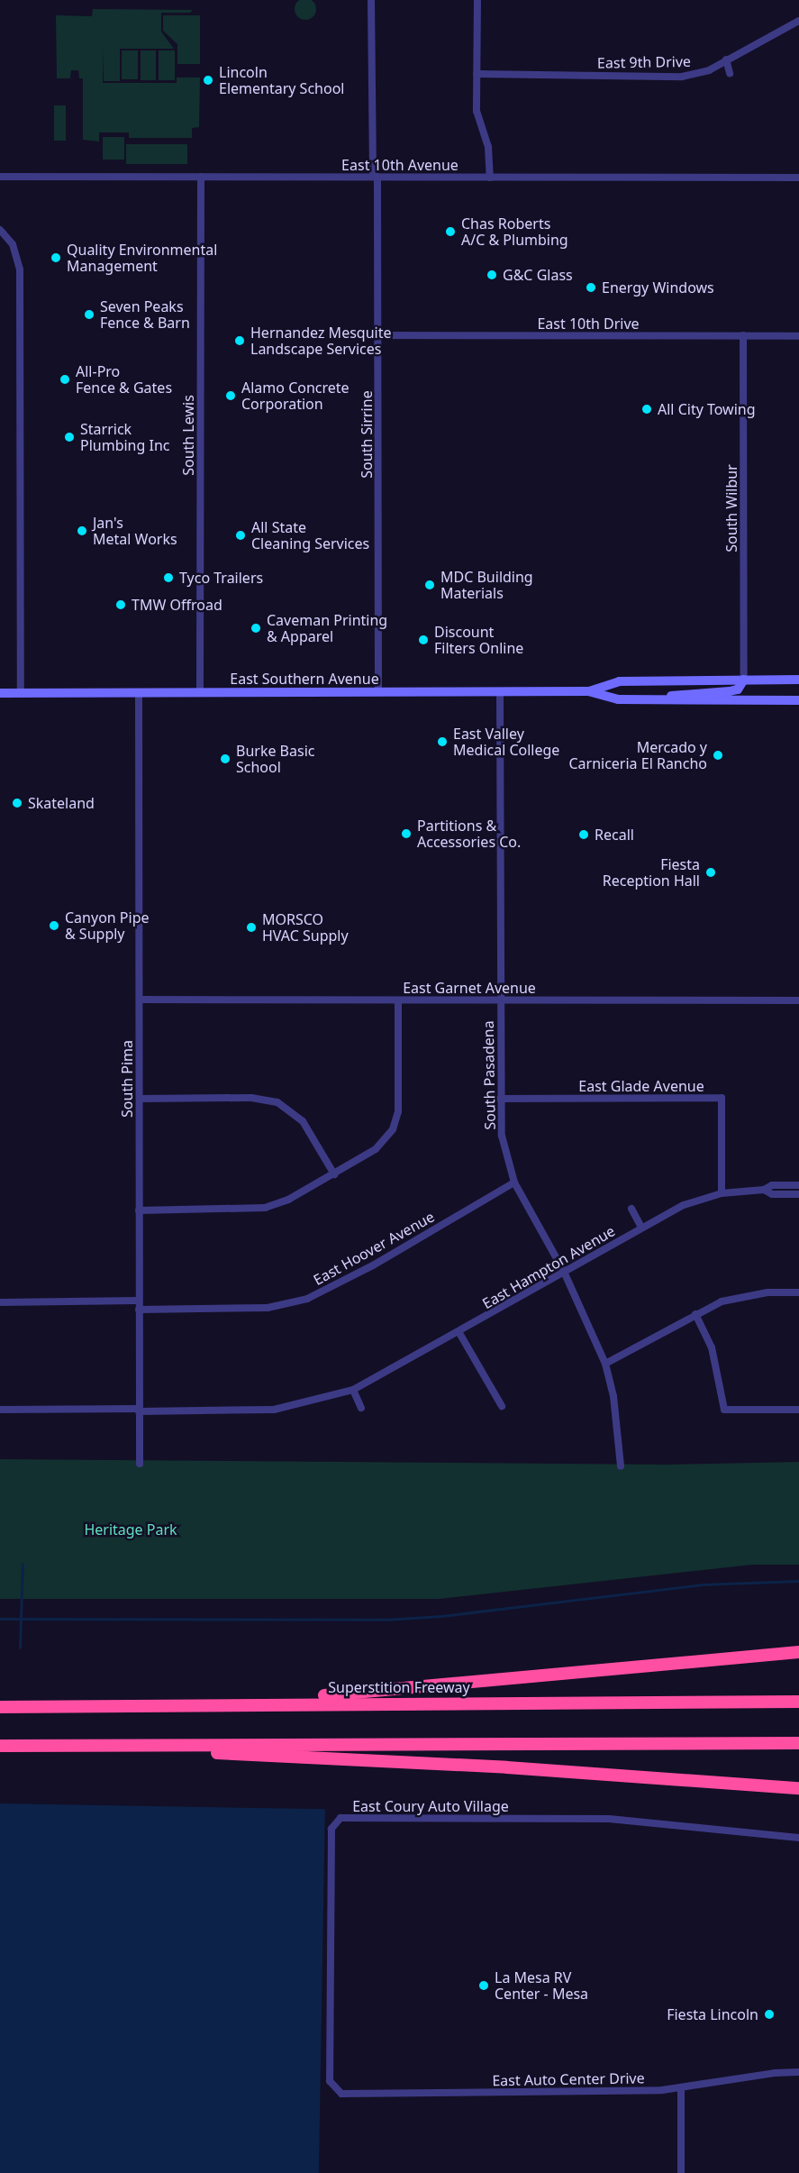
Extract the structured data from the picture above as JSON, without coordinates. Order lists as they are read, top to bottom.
{
  "streets": {
    "highway": ["Superstition Freeway"],
    "main road": ["East Southern Avenue"],
    "street": [
      "East 9th Drive",
      "East 10th Avenue",
      "East 10th Drive",
      "South Sirrine",
      "South Lewis",
      "South Wilbur",
      "East Garnet Avenue",
      "South Pasadena",
      "South Pima",
      "East Glade Avenue",
      "East Hoover Avenue",
      "East Hampton Avenue",
      "East Coury Auto Village",
      "East Auto Center Drive"
    ]
  },
  "crossings": [
    ["East 10th Avenue", "South Sirrine"],
    ["East 10th Avenue", "South Lewis"],
    ["East 10th Drive", "South Sirrine"],
    ["East 10th Drive", "South Wilbur"],
    ["South Sirrine", "East Southern Avenue"],
    ["South Lewis", "East Southern Avenue"],
    ["South Wilbur", "East Southern Avenue"],
    ["East Southern Avenue", "South Pasadena"],
    ["East Southern Avenue", "South Pima"],
    ["East Garnet Avenue", "South Pasadena"],
    ["East Garnet Avenue", "South Pima"],
    ["South Pasadena", "East Glade Avenue"],
    ["South Pasadena", "East Hoover Avenue"],
    ["South Pasadena", "East Hampton Avenue"],
    ["South Pima", "East Hoover Avenue"],
    ["South Pima", "East Hampton Avenue"],
    ["East Glade Avenue", "East Hampton Avenue"],
    ["East Coury Auto Village", "East Auto Center Drive"]
  ],
  "parks": ["Heritage Park"],
  "places": [
    "Lincoln Elementary School",
    "Chas Roberts A/C & Plumbing",
    "Quality Environmental Management",
    "G&C Glass",
    "Energy Windows",
    "Seven Peaks Fence & Barn",
    "Hernandez Mesquite Landscape Services",
    "All-Pro Fence & Gates",
    "Alamo Concrete Corporation",
    "All City Towing",
    "Starrick Plumbing Inc",
    "Jan's Metal Works",
    "All State Cleaning Services",
    "Tyco Trailers",
    "MDC Building Materials",
    "TMW Offroad",
    "Caveman Printing & Apparel",
    "Discount Filters Online",
    "East Valley Medical College",
    "Mercado y Carniceria El Rancho",
    "Burke Basic School",
    "Skateland",
    "Partitions & Accessories Co.",
    "Recall",
    "Fiesta Reception Hall",
    "Canyon Pipe & Supply",
    "MORSCO HVAC Supply",
    "La Mesa RV Center - Mesa",
    "Fiesta Lincoln"
  ]
}
